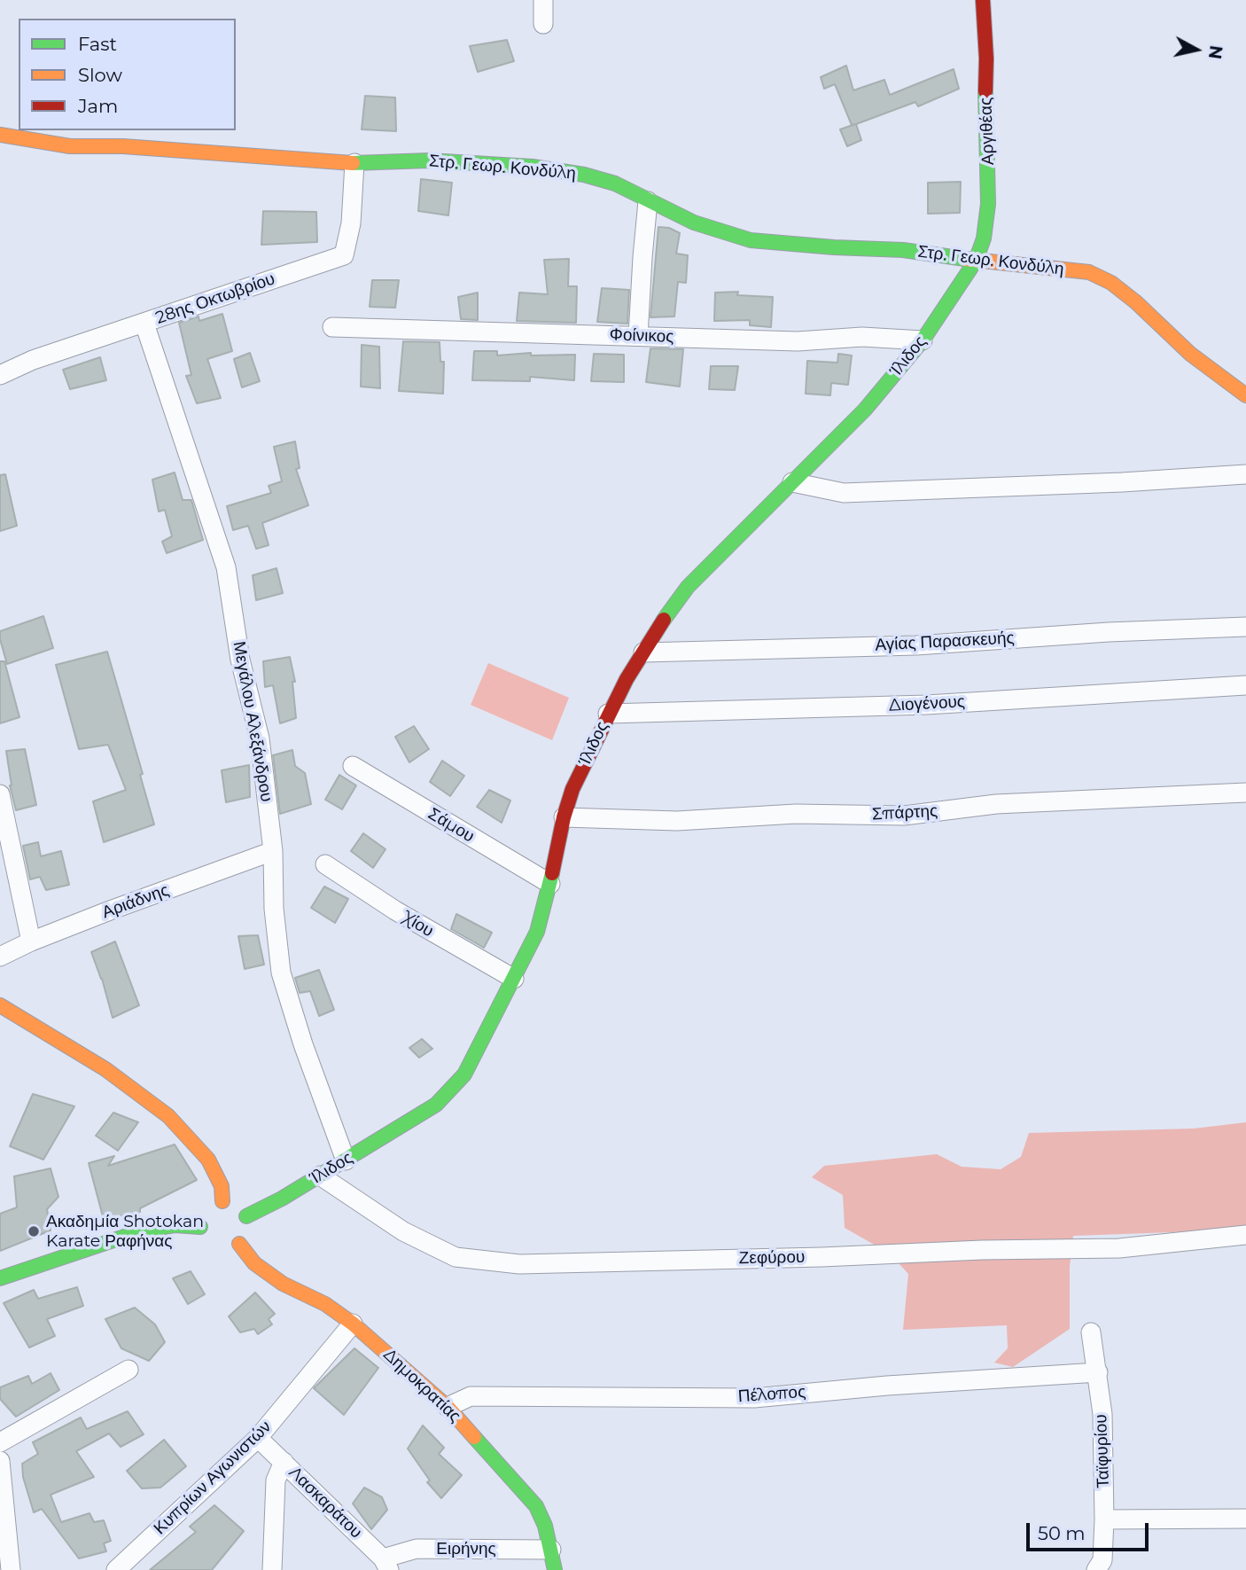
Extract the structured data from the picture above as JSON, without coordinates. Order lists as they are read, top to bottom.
{
  "streets": {
    "street": [
      "Αργιθέας",
      "Στρ. Γεωρ. Κονδύλη",
      "28ης Οκτωβρίου",
      "Φοίνικος",
      "Ίλιδος",
      "Αγίας Παρασκευής",
      "Διογένους",
      "Μεγάλου Αλεξάνδρου",
      "Σπάρτης",
      "Σάμου",
      "Αριάδνης",
      "Χίου",
      "Ζεφύρου",
      "Δημοκρατίας",
      "Πέλοπος",
      "Ταϊφυρίου",
      "Κυπρίων Αγωνιστών",
      "Λασκαράτου",
      "Ειρήνης"
    ]
  },
  "crossings": [
    ["Αργιθέας", "Στρ. Γεωρ. Κονδύλη"],
    ["Αργιθέας", "Ίλιδος"],
    ["Στρ. Γεωρ. Κονδύλη", "28ης Οκτωβρίου"],
    ["Στρ. Γεωρ. Κονδύλη", "Ίλιδος"],
    ["28ης Οκτωβρίου", "Μεγάλου Αλεξάνδρου"],
    ["Φοίνικος", "Ίλιδος"],
    ["Ίλιδος", "Αγίας Παρασκευής"],
    ["Ίλιδος", "Διογένους"],
    ["Ίλιδος", "Μεγάλου Αλεξάνδρου"],
    ["Ίλιδος", "Σπάρτης"],
    ["Ίλιδος", "Σάμου"],
    ["Ίλιδος", "Χίου"],
    ["Ίλιδος", "Ζεφύρου"],
    ["Μεγάλου Αλεξάνδρου", "Αριάδνης"],
    ["Δημοκρατίας", "Πέλοπος"],
    ["Δημοκρατίας", "Κυπρίων Αγωνιστών"],
    ["Δημοκρατίας", "Ειρήνης"],
    ["Πέλοπος", "Ταϊφυρίου"],
    ["Κυπρίων Αγωνιστών", "Λασκαράτου"],
    ["Λασκαράτου", "Ειρήνης"]
  ],
  "places": ["Ακαδημία Shotokan Karate Ραφήνας"],
  "legend": ["Fast", "Slow", "Jam"],
  "scale_bar": "50 m",
  "north": "right"
}
